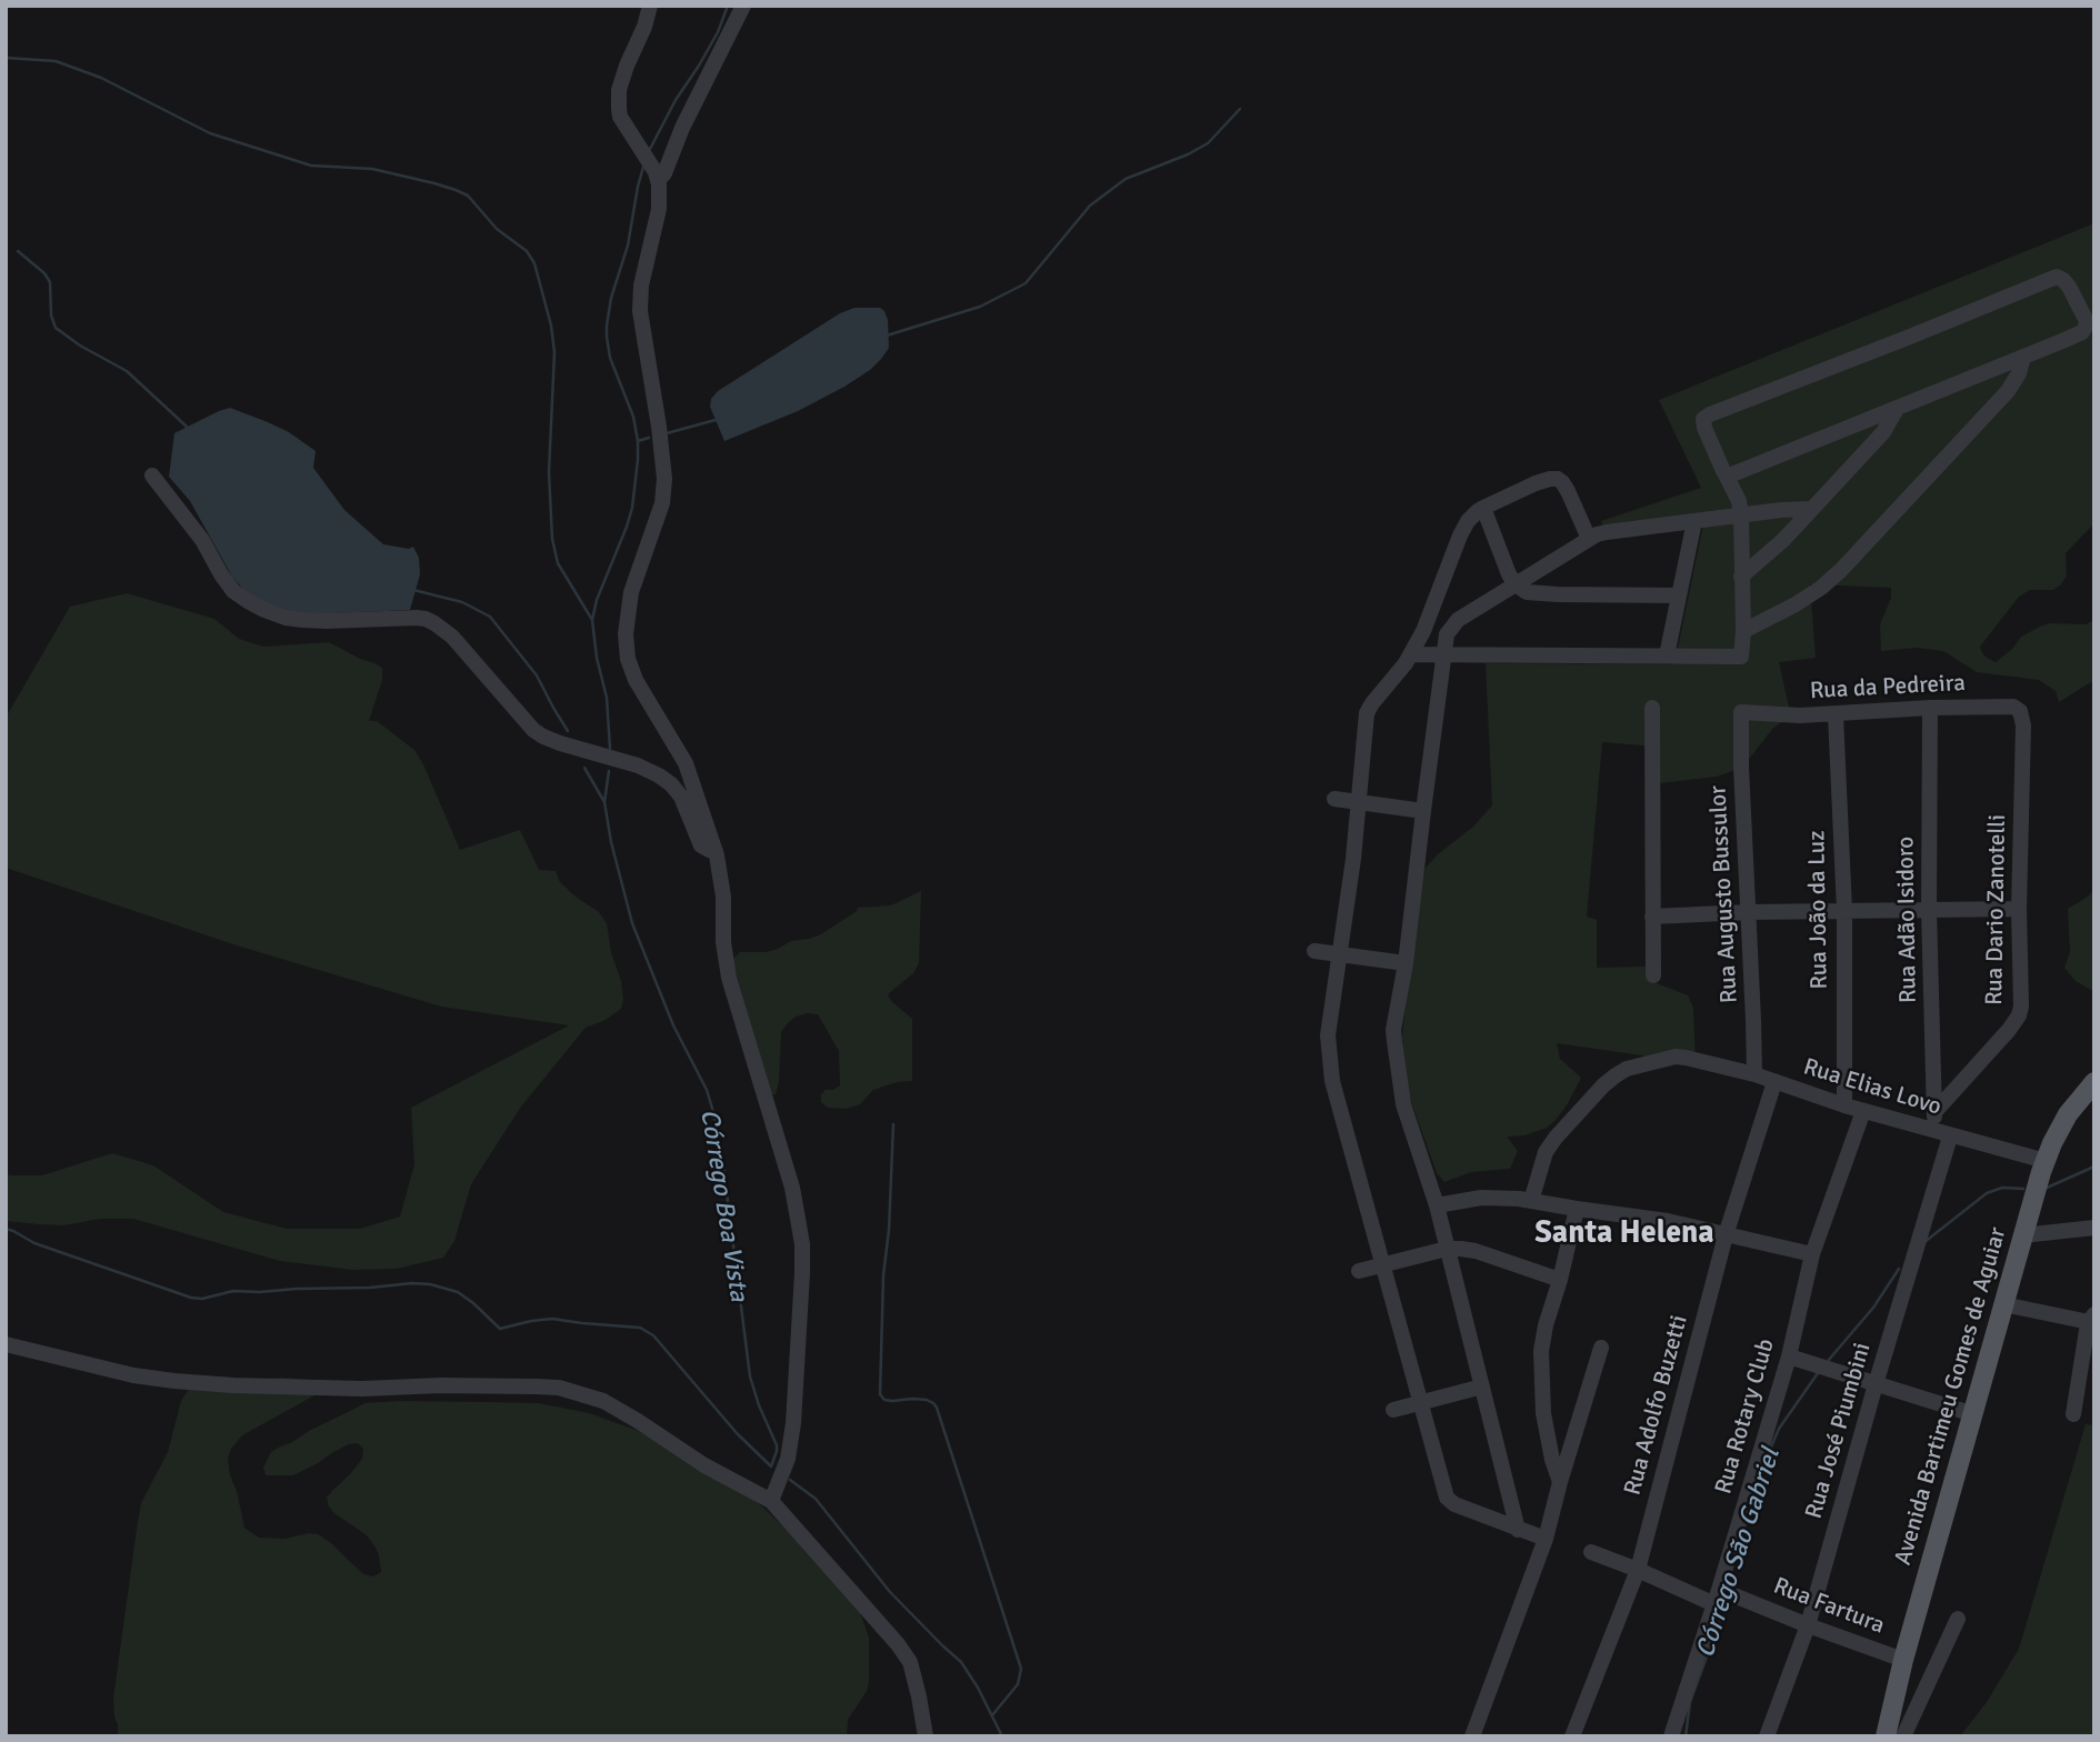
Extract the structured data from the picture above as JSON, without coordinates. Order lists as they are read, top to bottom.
{
  "streets": {
    "main road": ["Avenida Bartimeu Gomes de Aguiar"],
    "street": [
      "Rua da Pedreira",
      "Rua Augusto Bussulor",
      "Rua João da Luz",
      "Rua Dario Zanotelli",
      "Rua Adão Isidoro",
      "Rua Elias Lovo",
      "Rua Adolfo Buzetti",
      "Rua Rotary Club",
      "Rua José Piumbini",
      "Rua Fartura"
    ]
  },
  "crossings": [
    ["Rua da Pedreira", "Rua Augusto Bussulor"],
    ["Rua da Pedreira", "Rua João da Luz"],
    ["Rua da Pedreira", "Rua Dario Zanotelli"],
    ["Rua da Pedreira", "Rua Adão Isidoro"],
    ["Rua Augusto Bussulor", "Rua Elias Lovo"],
    ["Rua João da Luz", "Rua Elias Lovo"],
    ["Rua Dario Zanotelli", "Rua Adão Isidoro"],
    ["Rua Adão Isidoro", "Rua Elias Lovo"],
    ["Rua Elias Lovo", "Avenida Bartimeu Gomes de Aguiar"],
    ["Rua Elias Lovo", "Rua Adolfo Buzetti"],
    ["Rua Elias Lovo", "Rua Rotary Club"],
    ["Rua Elias Lovo", "Rua José Piumbini"],
    ["Avenida Bartimeu Gomes de Aguiar", "Rua Fartura"],
    ["Rua José Piumbini", "Rua Fartura"]
  ],
  "districts": ["Santa Helena"],
  "water": ["Córrego Boa Vista", "Córrego São Gabriel"]
}
